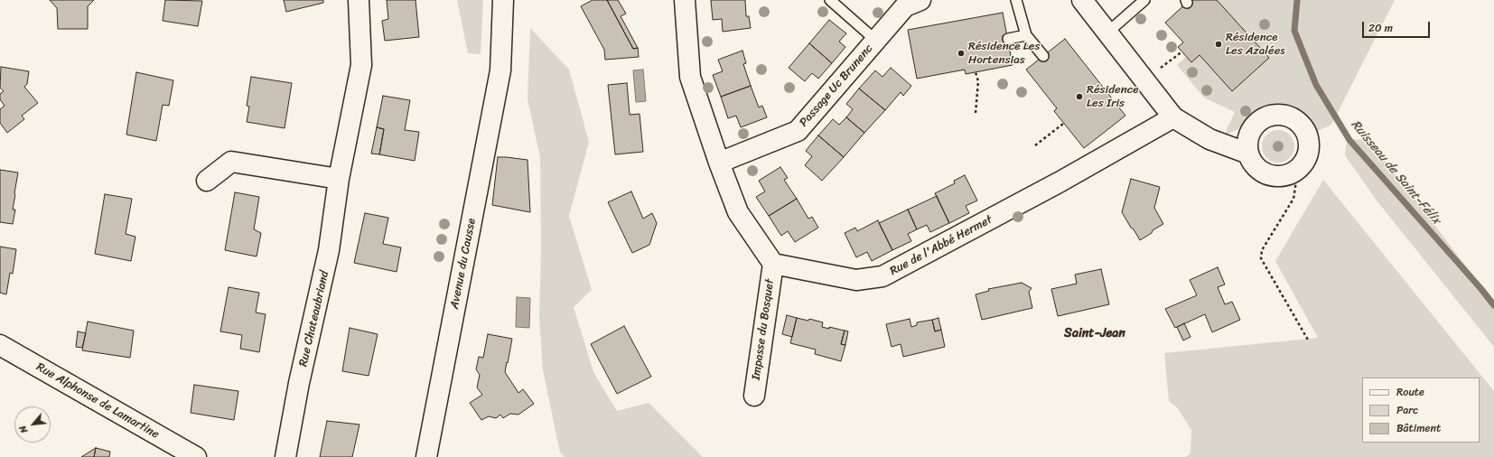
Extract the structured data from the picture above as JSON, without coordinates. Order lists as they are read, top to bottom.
{
  "streets": {
    "street": [
      "Passage Uc Brunenc",
      "Rue de l'Abbé Hermet",
      "Avenue du Causse",
      "Rue Chateaubriand",
      "Impasse du Bosquet",
      "Rue Alphonse de Lamartine"
    ]
  },
  "crossings": [
    ["Rue de l'Abbé Hermet", "Impasse du Bosquet"]
  ],
  "districts": ["Saint-Jean"],
  "water": ["Ruisseau de Saint-Félix"],
  "places": ["Résidence Les Azalées", "Résidence Les Hortensias", "Résidence Les Iris"],
  "legend": ["Route", "Parc", "Bâtiment"],
  "scale_bar": "20 m",
  "north": "bottom left"
}
